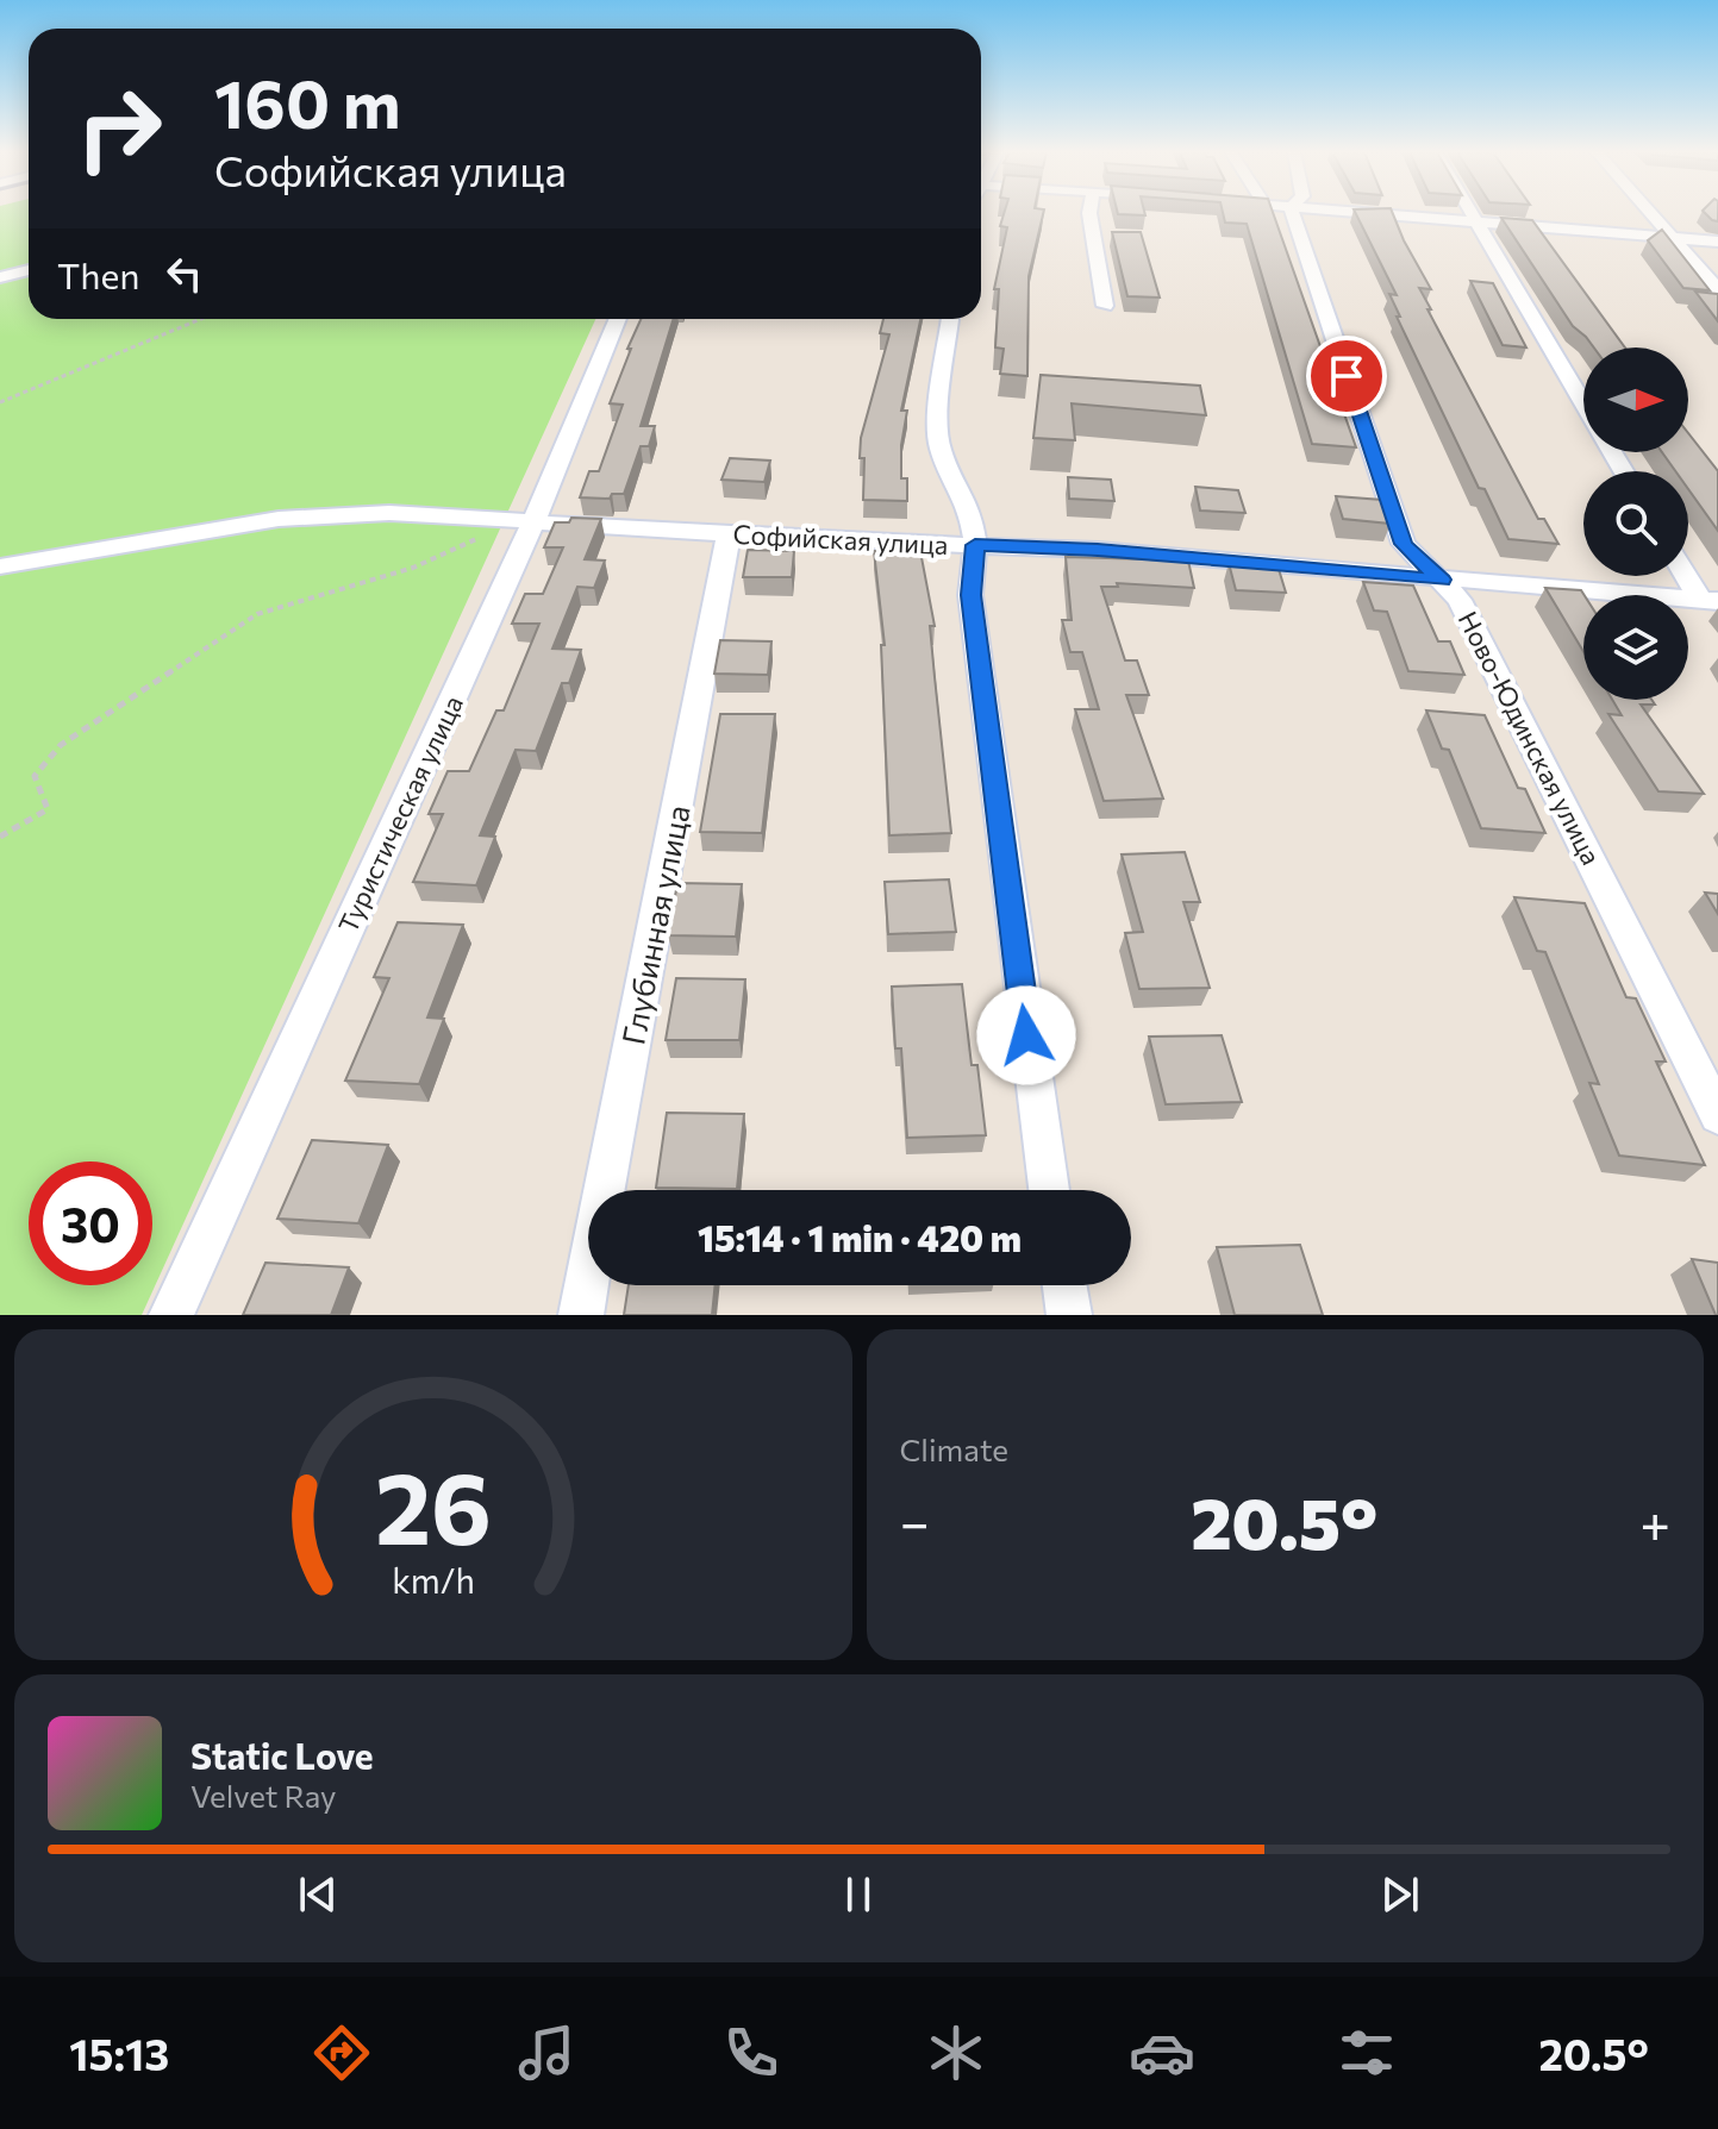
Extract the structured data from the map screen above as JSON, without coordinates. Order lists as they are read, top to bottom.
{
  "streets": {
    "street": [
      "Софийская улица",
      "Ново-Юдинская улица",
      "Туристическая улица",
      "Глубинная улица"
    ]
  },
  "crossings": [
    ["Софийская улица", "Ново-Юдинская улица"],
    ["Софийская улица", "Туристическая улица"],
    ["Софийская улица", "Глубинная улица"]
  ],
  "north": "right",
  "page": {
    "turn": ["160 m", "Софийская улица"],
    "then": "Then",
    "limit": "30",
    "trip": "15:14 · 1 min · 420 m",
    "tile": "Climate",
    "heat": ["−", "20.5°", "+"],
    "song": ["Static Love", "Velvet Ray"],
    "tabs": ["15:13", "20.5°"],
    "gauge": ["26", "km/h"]
  }
}
